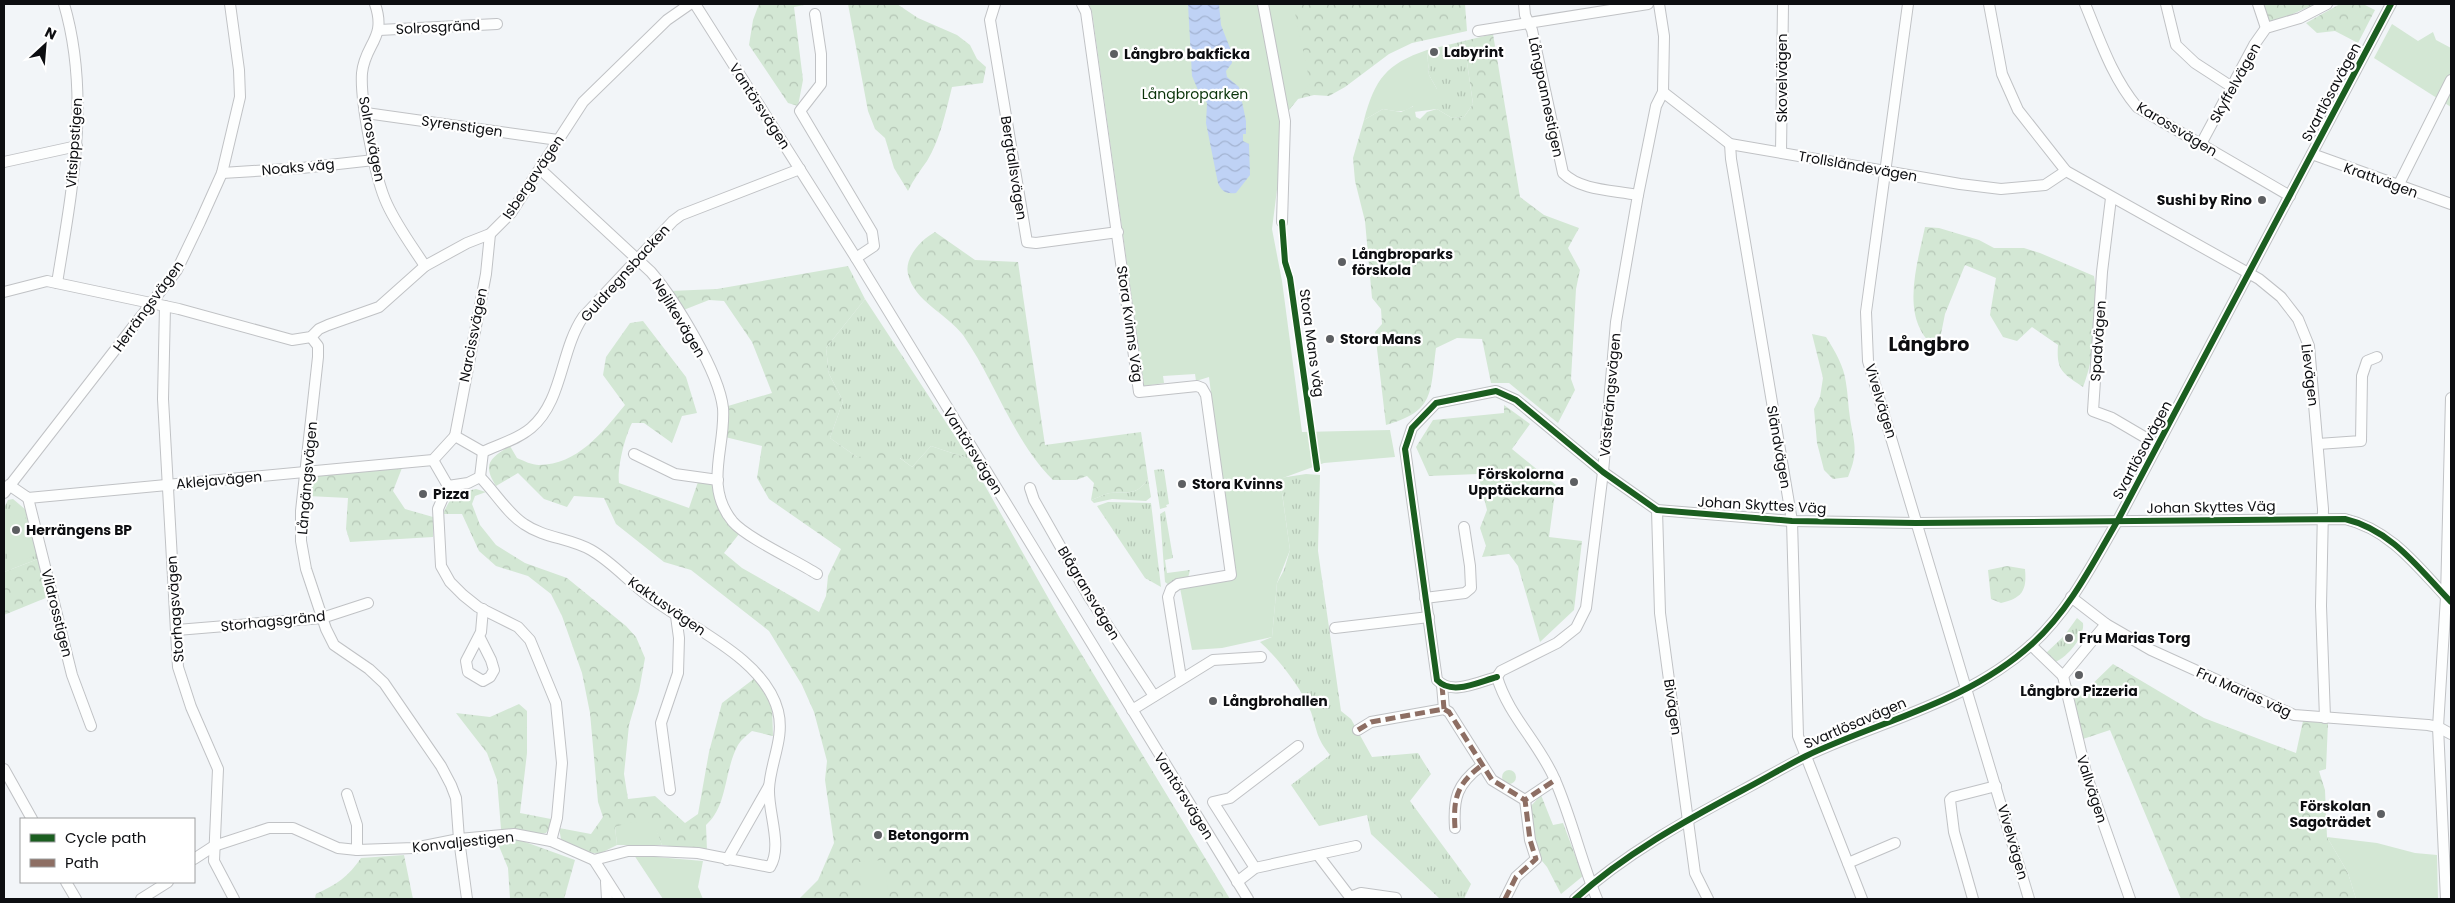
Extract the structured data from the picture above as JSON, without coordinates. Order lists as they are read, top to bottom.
{
  "streets": {
    "street": [
      "Solrosgränd",
      "Skovelvägen",
      "Skyffelvägen",
      "Svartlösavägen",
      "Långpannestigen",
      "Vantörsvägen",
      "Syrenstigen",
      "Karossvägen",
      "Solrosvägen",
      "Vitsippstigen",
      "Trollsländevägen",
      "Noaks väg",
      "Bergtallsvägen",
      "Isbergavägen",
      "Krattvägen",
      "Guldregnsbacken",
      "Herrängsvägen",
      "Nejlikevägen",
      "Stora Kvinns Väg",
      "Narcissvägen",
      "Spadvägen",
      "Lievägen",
      "Västerängsvägen",
      "Vivelvägen",
      "Sländvägen",
      "Långängsvägen",
      "Aklejavägen",
      "Johan Skyttes Väg",
      "Blågransvägen",
      "Kaktusvägen",
      "Storhagsvägen",
      "Vildrosstigen",
      "Storhagsgränd",
      "Fru Marias väg",
      "Bivägen",
      "Vallvägen",
      "Konvaljestigen"
    ],
    "cycle path": ["Stora Mans väg"]
  },
  "crossings": [
    ["Solrosgränd", "Solrosvägen"],
    ["Skovelvägen", "Trollsländevägen"],
    ["Skyffelvägen", "Karossvägen"],
    ["Svartlösavägen", "Karossvägen"],
    ["Svartlösavägen", "Krattvägen"],
    ["Svartlösavägen", "Spadvägen"],
    ["Svartlösavägen", "Lievägen"],
    ["Svartlösavägen", "Vivelvägen"],
    ["Svartlösavägen", "Sländvägen"],
    ["Svartlösavägen", "Johan Skyttes Väg"],
    ["Svartlösavägen", "Bivägen"],
    ["Långpannestigen", "Västerängsvägen"],
    ["Vantörsvägen", "Guldregnsbacken"],
    ["Syrenstigen", "Solrosvägen"],
    ["Syrenstigen", "Isbergavägen"],
    ["Solrosvägen", "Noaks väg"],
    ["Solrosvägen", "Isbergavägen"],
    ["Vitsippstigen", "Isbergavägen"],
    ["Trollsländevägen", "Lievägen"],
    ["Trollsländevägen", "Västerängsvägen"],
    ["Trollsländevägen", "Vivelvägen"],
    ["Trollsländevägen", "Sländvägen"],
    ["Noaks väg", "Herrängsvägen"],
    ["Bergtallsvägen", "Stora Kvinns Väg"],
    ["Isbergavägen", "Herrängsvägen"],
    ["Isbergavägen", "Nejlikevägen"],
    ["Isbergavägen", "Narcissvägen"],
    ["Isbergavägen", "Långängsvägen"],
    ["Isbergavägen", "Storhagsvägen"],
    ["Guldregnsbacken", "Nejlikevägen"],
    ["Guldregnsbacken", "Narcissvägen"],
    ["Guldregnsbacken", "Aklejavägen"],
    ["Guldregnsbacken", "Kaktusvägen"],
    ["Narcissvägen", "Aklejavägen"],
    ["Narcissvägen", "Kaktusvägen"],
    ["Spadvägen", "Lievägen"],
    ["Lievägen", "Johan Skyttes Väg"],
    ["Lievägen", "Fru Marias väg"],
    ["Vivelvägen", "Johan Skyttes Väg"],
    ["Sländvägen", "Johan Skyttes Väg"],
    ["Långängsvägen", "Aklejavägen"],
    ["Långängsvägen", "Storhagsgränd"],
    ["Långängsvägen", "Konvaljestigen"],
    ["Aklejavägen", "Kaktusvägen"],
    ["Aklejavägen", "Storhagsvägen"],
    ["Aklejavägen", "Vildrosstigen"],
    ["Johan Skyttes Väg", "Bivägen"],
    ["Storhagsvägen", "Storhagsgränd"],
    ["Storhagsvägen", "Konvaljestigen"]
  ],
  "districts": ["Långbro"],
  "parks": ["Långbroparken"],
  "places": [
    "Labyrint",
    "Långbro bakficka",
    "Sushi by Rino",
    "Långbroparks förskola",
    "Stora Mans",
    "Förskolorna Upptäckarna",
    "Stora Kvinns",
    "Pizza",
    "Herrängens BP",
    "Fru Marias Torg",
    "Långbro Pizzeria",
    "Långbrohallen",
    "Förskolan Sagoträdet",
    "Betongorm"
  ],
  "legend": ["Cycle path", "Path"],
  "north": "top right"
}
